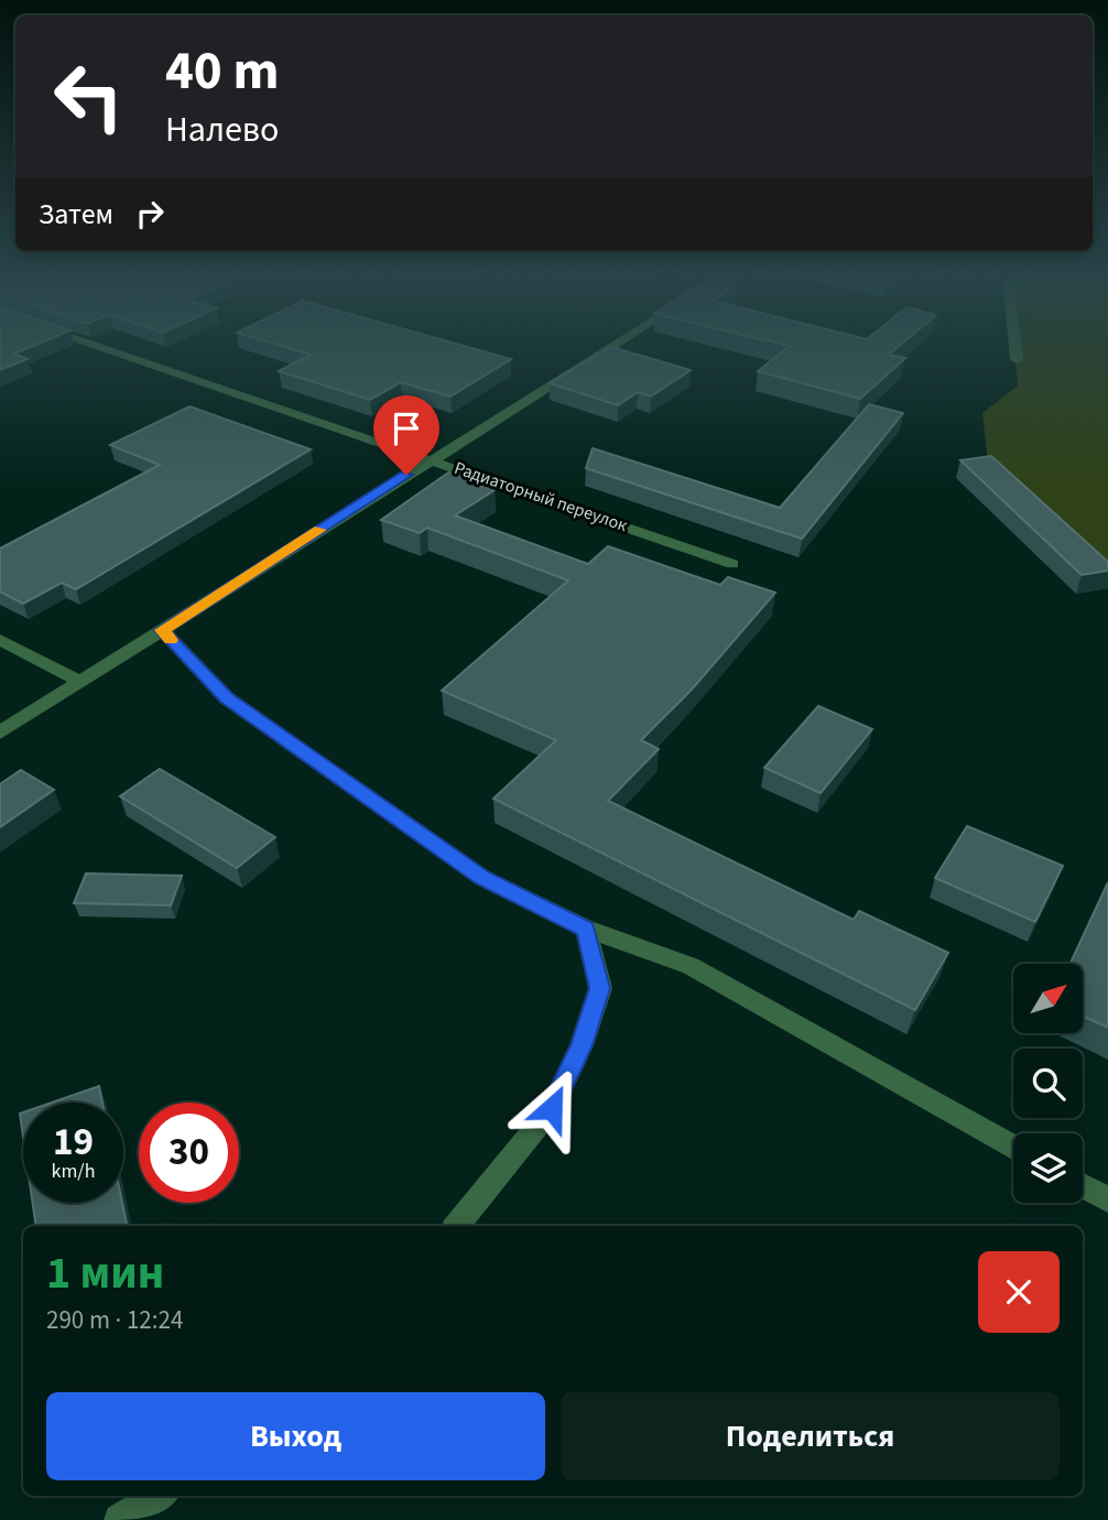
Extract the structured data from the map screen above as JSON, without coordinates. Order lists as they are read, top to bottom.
{
  "streets": {
    "street": ["Радиаторный переулок"]
  },
  "north": "top right",
  "page": {
    "turn": ["40 m", "Налево"],
    "then": "Затем",
    "speed": "19 km/h",
    "limit": "30",
    "heading": ["1 мин", "290 m · 12:24"],
    "buttons": ["Выход", "Поделиться"]
  }
}
